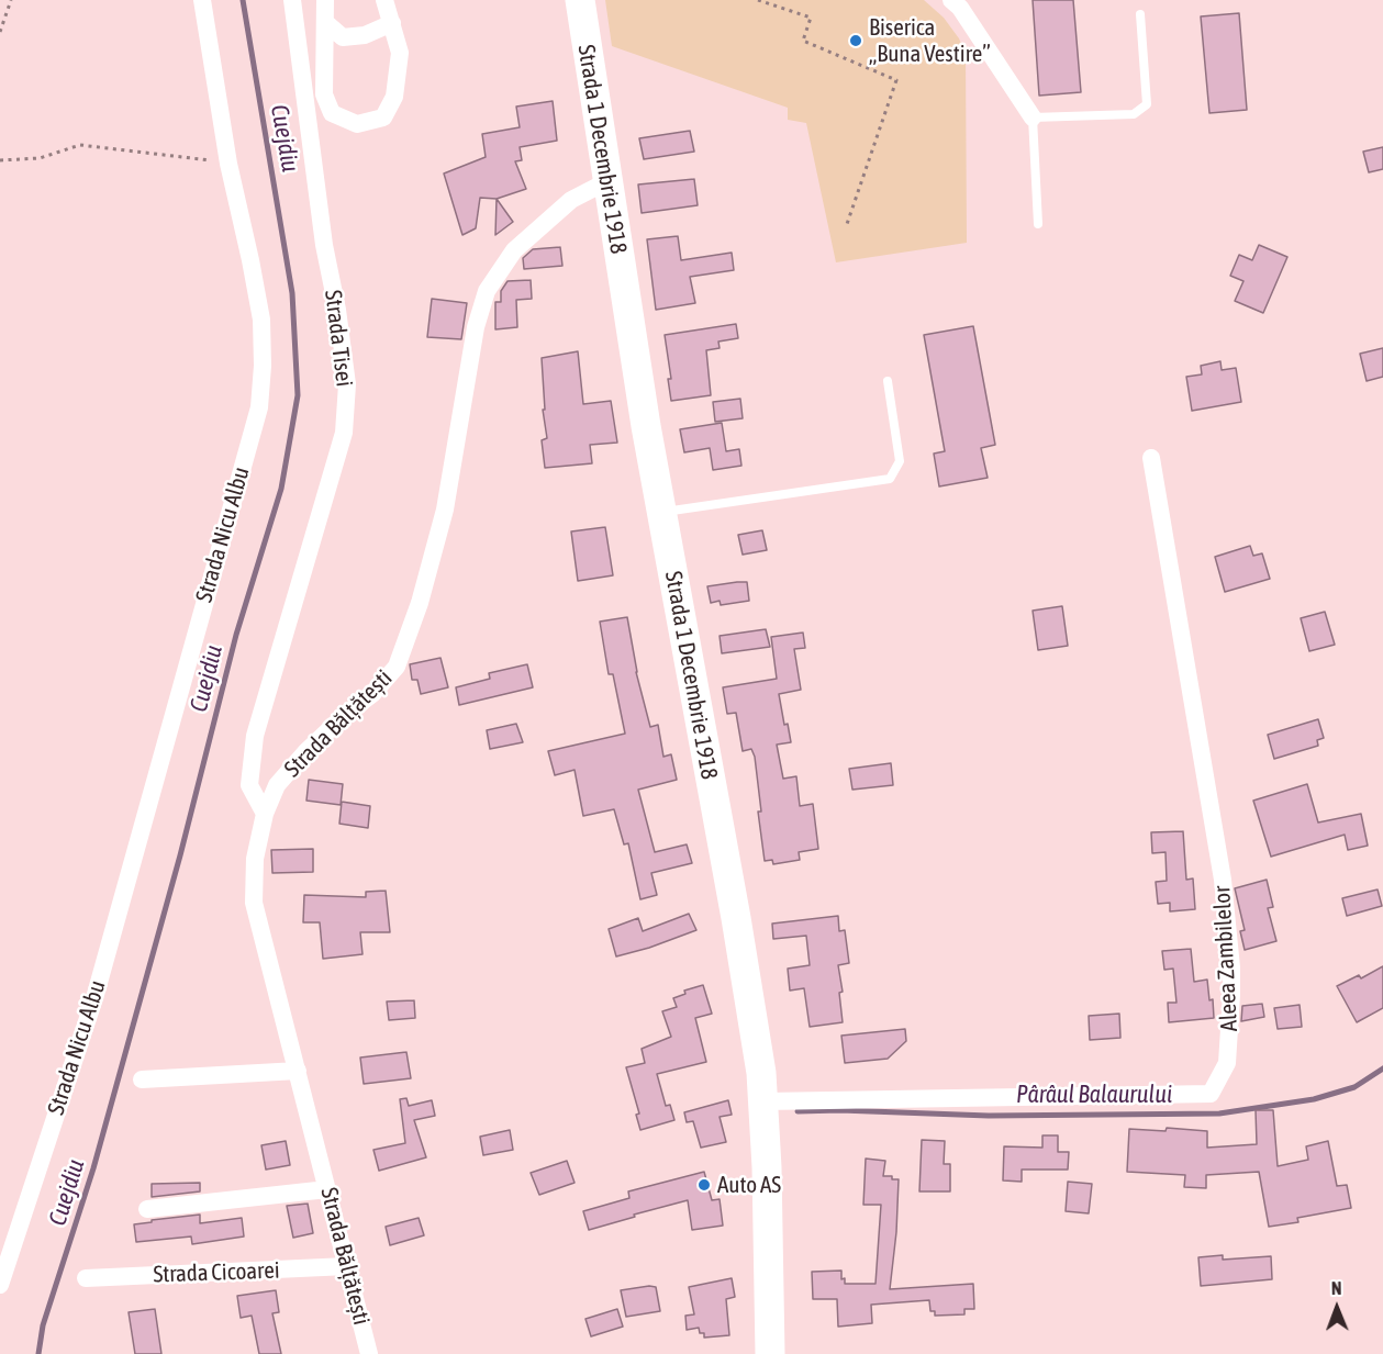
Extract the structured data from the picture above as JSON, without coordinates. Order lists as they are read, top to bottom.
{
  "streets": {
    "main road": ["Strada 1 Decembrie 1918"],
    "street": [
      "Strada Tisei",
      "Strada Nicu Albu",
      "Strada Bălțătești",
      "Aleea Zambilelor",
      "Strada Cicoarei"
    ]
  },
  "crossings": [
    ["Strada 1 Decembrie 1918", "Strada Bălțătești"],
    ["Strada 1 Decembrie 1918", "Aleea Zambilelor"],
    ["Strada Tisei", "Strada Bălțătești"],
    ["Strada Bălțătești", "Strada Cicoarei"]
  ],
  "water": ["Cuejdiu", "Pârâul Balaurului"],
  "places": ["Biserica „Buna Vestire”", "Auto AS"],
  "north": "top"
}
